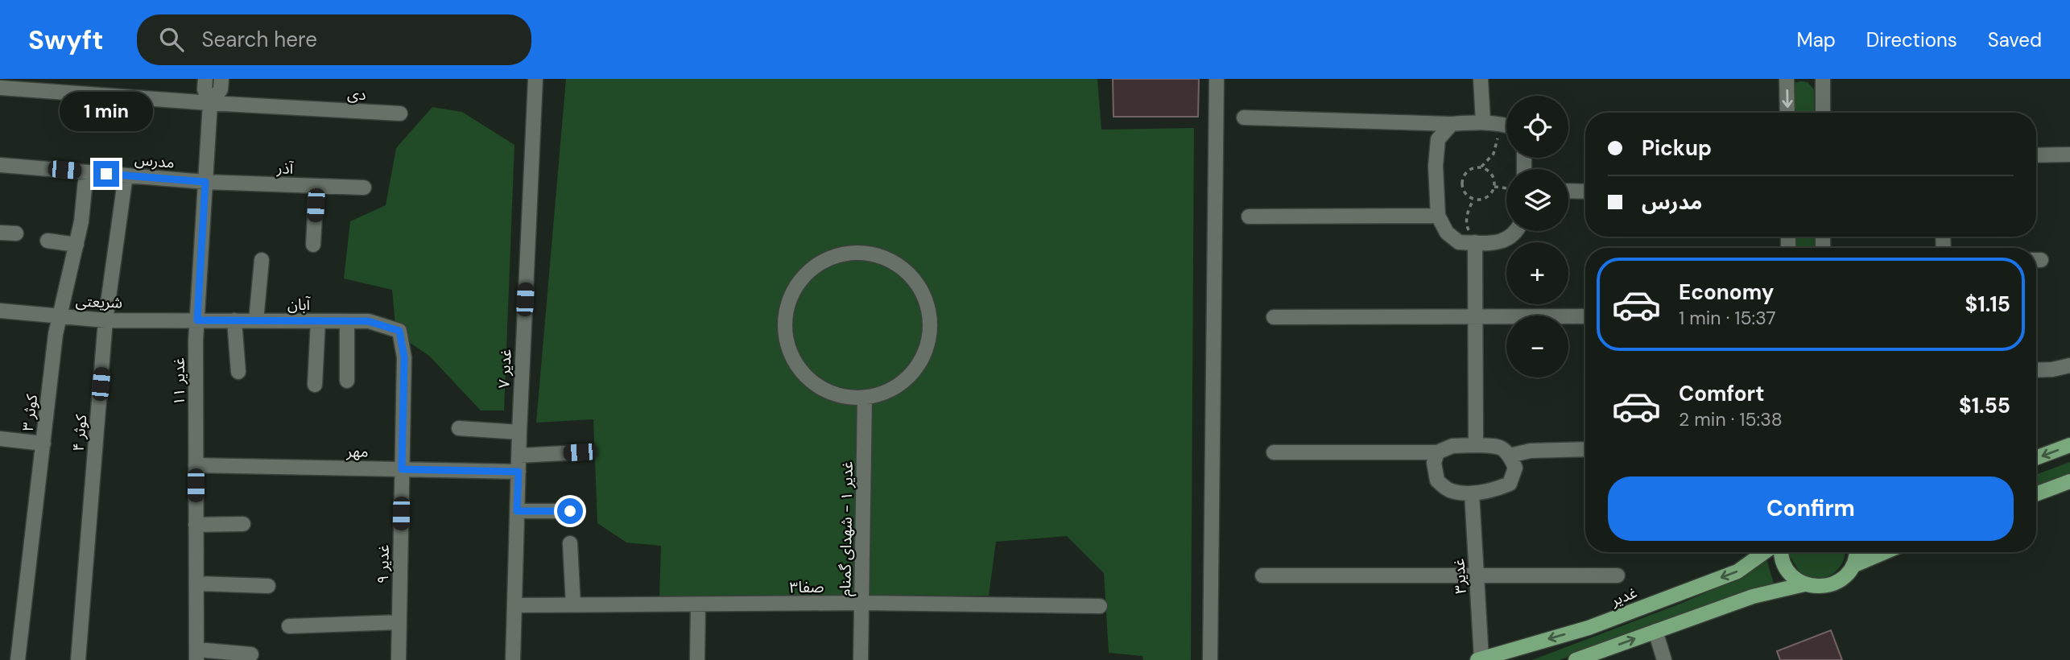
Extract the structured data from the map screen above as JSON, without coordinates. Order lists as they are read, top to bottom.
{
  "streets": {
    "main road": ["غدیر"],
    "street": [
      "دی",
      "مدرس",
      "آذر",
      "شریعتی",
      "آبان",
      "غدیر ۷",
      "غدیر ۱۱",
      "کوثر ۳",
      "کوثر ۴",
      "مهر",
      "غدیر ۱ - شهدای گمنام",
      "غدیر ۹",
      "غدیر۳",
      "صفا۳"
    ]
  },
  "crossings": [
    ["دی", "غدیر ۱۱"],
    ["مدرس", "آذر"],
    ["مدرس", "غدیر ۱۱"],
    ["مدرس", "کوثر ۳"],
    ["مدرس", "کوثر ۴"],
    ["آذر", "غدیر ۱۱"],
    ["شریعتی", "آبان"],
    ["شریعتی", "غدیر ۱۱"],
    ["شریعتی", "کوثر ۳"],
    ["شریعتی", "کوثر ۴"],
    ["آبان", "غدیر ۱۱"],
    ["آبان", "غدیر ۹"],
    ["غدیر ۷", "مهر"],
    ["غدیر ۷", "صفا۳"],
    ["غدیر ۱۱", "مهر"],
    ["مهر", "غدیر ۹"],
    ["غدیر ۱ - شهدای گمنام", "صفا۳"],
    ["غدیر۳", "غدیر"]
  ],
  "page": {
    "header": "Swyft",
    "search": "Search here",
    "nav": ["Map", "Directions", "Saved"],
    "bubble": "1 min",
    "map_buttons": ["+", "−"],
    "banner": ["Pickup", "مدرس"],
    "list": [
      {
        "name": "Economy",
        "note": "1 min · 15:37",
        "value": "$1.15"
      },
      {
        "name": "Comfort",
        "note": "2 min · 15:38",
        "value": "$1.55"
      }
    ],
    "buttons": "Confirm"
  }
}
